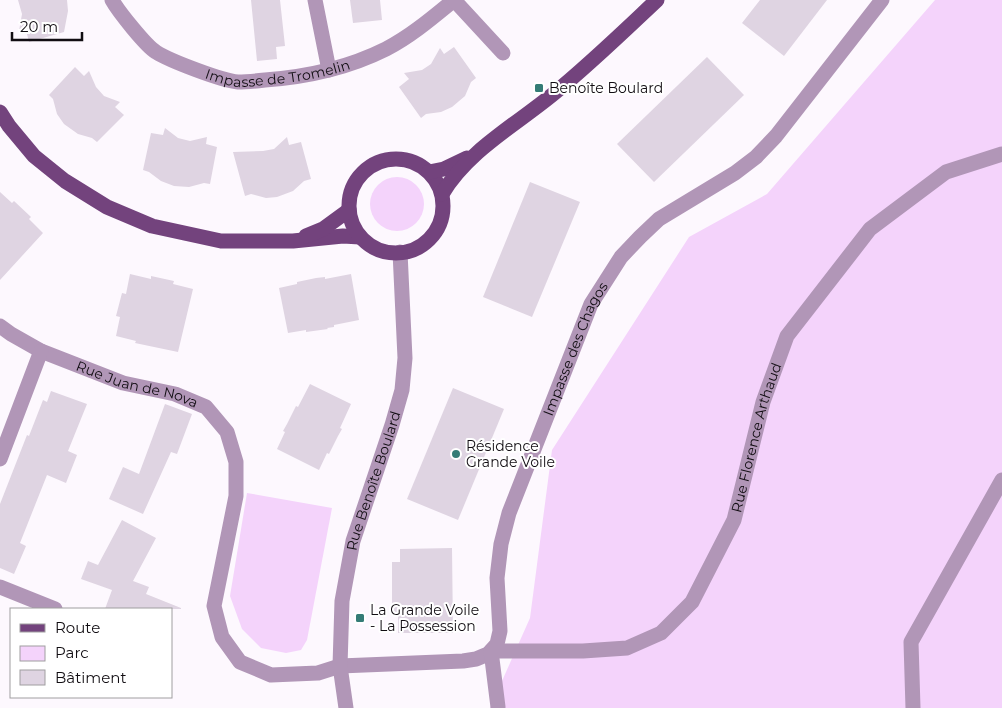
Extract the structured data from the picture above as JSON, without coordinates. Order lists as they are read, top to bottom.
{
  "streets": {
    "street": [
      "Impasse de Tromelin",
      "Impasse des Chagos",
      "Rue Juan de Nova",
      "Rue Florence Arthaud",
      "Rue Benoîte Boulard"
    ]
  },
  "crossings": [
    ["Impasse des Chagos", "Rue Florence Arthaud"],
    ["Rue Juan de Nova", "Rue Benoîte Boulard"]
  ],
  "places": {
    "transit": ["Benoîte Boulard", "La Grande Voile - La Possession"],
    "other": ["Résidence Grande Voile"]
  },
  "legend": ["Route", "Parc", "Bâtiment"],
  "scale_bar": "20 m"
}
